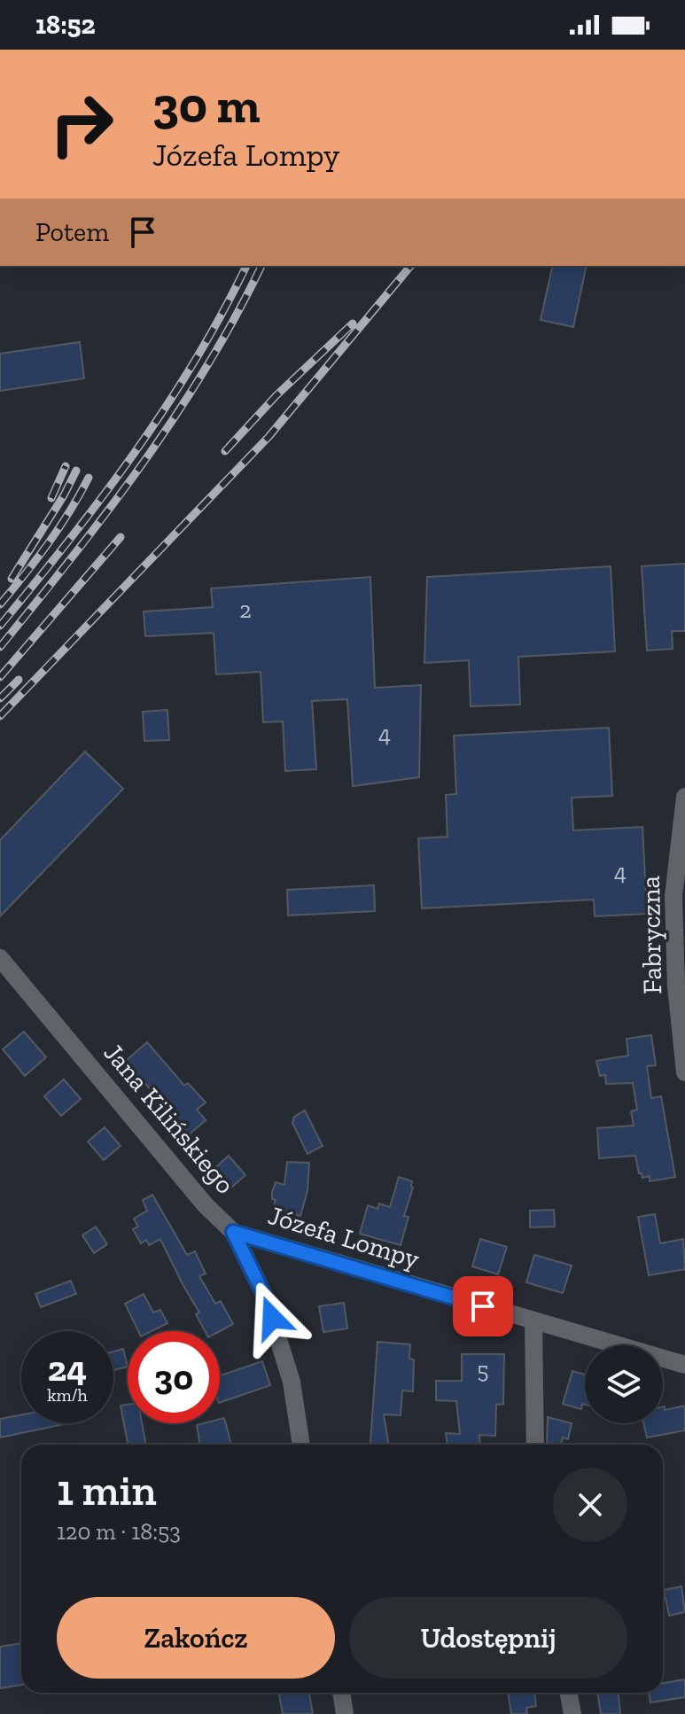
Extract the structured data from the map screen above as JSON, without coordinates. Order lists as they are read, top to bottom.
{
  "streets": {
    "street": ["Fabryczna", "Jana Kilińskiego", "Józefa Lompy"]
  },
  "crossings": [
    ["Jana Kilińskiego", "Józefa Lompy"]
  ],
  "house_numbers": [
    "2",
    "4",
    "4",
    "5"
  ],
  "page": {
    "status": "18:52",
    "turn": ["30 m", "Józefa Lompy"],
    "then": "Potem",
    "speed": "24 km/h",
    "limit": "30",
    "heading": ["1 min", "120 m · 18:53"],
    "buttons": ["Zakończ", "Udostępnij"]
  }
}
